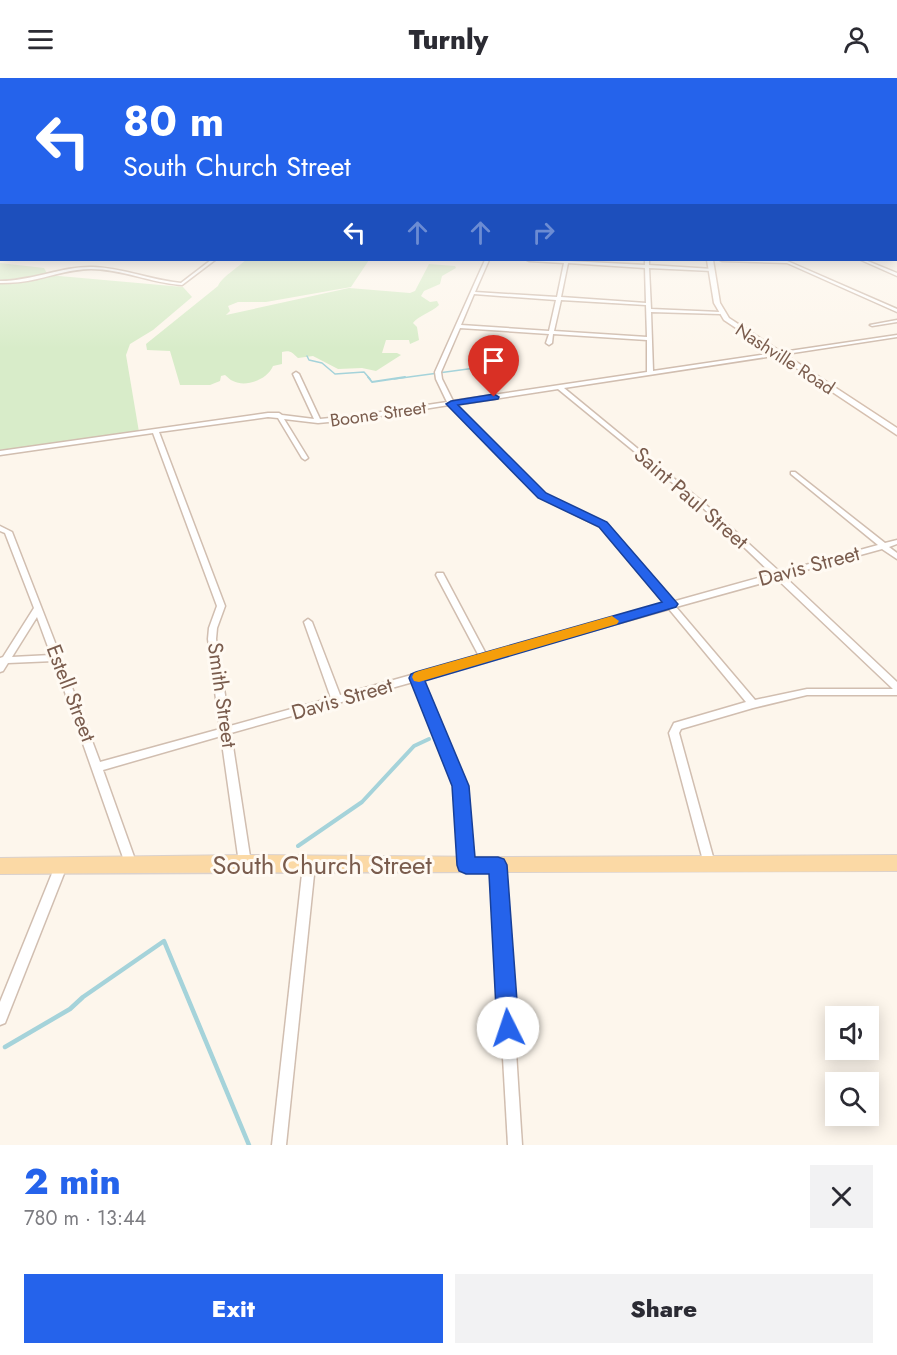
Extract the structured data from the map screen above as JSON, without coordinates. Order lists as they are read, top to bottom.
{
  "streets": {
    "main road": ["Nashville Road", "South Church Street"],
    "street": [
      "Boone Street",
      "Saint Paul Street",
      "Davis Street",
      "Estell Street",
      "Smith Street"
    ]
  },
  "crossings": [
    ["Nashville Road", "Boone Street"],
    ["Boone Street", "Saint Paul Street"],
    ["Boone Street", "Smith Street"],
    ["Saint Paul Street", "Davis Street"],
    ["Davis Street", "Estell Street"],
    ["Davis Street", "Smith Street"],
    ["Estell Street", "South Church Street"],
    ["Smith Street", "South Church Street"]
  ],
  "page": {
    "header": "Turnly",
    "turn": ["80 m", "South Church Street"],
    "heading": ["2 min", "780 m · 13:44"],
    "buttons": ["Exit", "Share"]
  }
}
